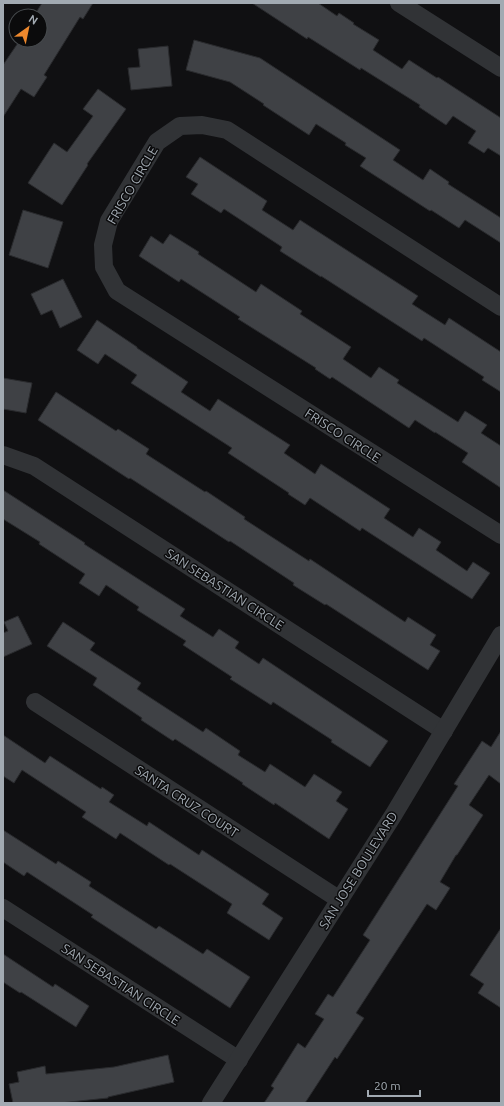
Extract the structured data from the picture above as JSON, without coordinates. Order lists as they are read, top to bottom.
{
  "streets": {
    "street": [
      "FRISCO CIRCLE",
      "SAN SEBASTIAN CIRCLE",
      "SANTA CRUZ COURT",
      "SAN JOSE BOULEVARD"
    ]
  },
  "crossings": [
    ["SAN SEBASTIAN CIRCLE", "SAN JOSE BOULEVARD"],
    ["SANTA CRUZ COURT", "SAN JOSE BOULEVARD"]
  ],
  "scale_bar": "20 m",
  "north": "top right"
}
